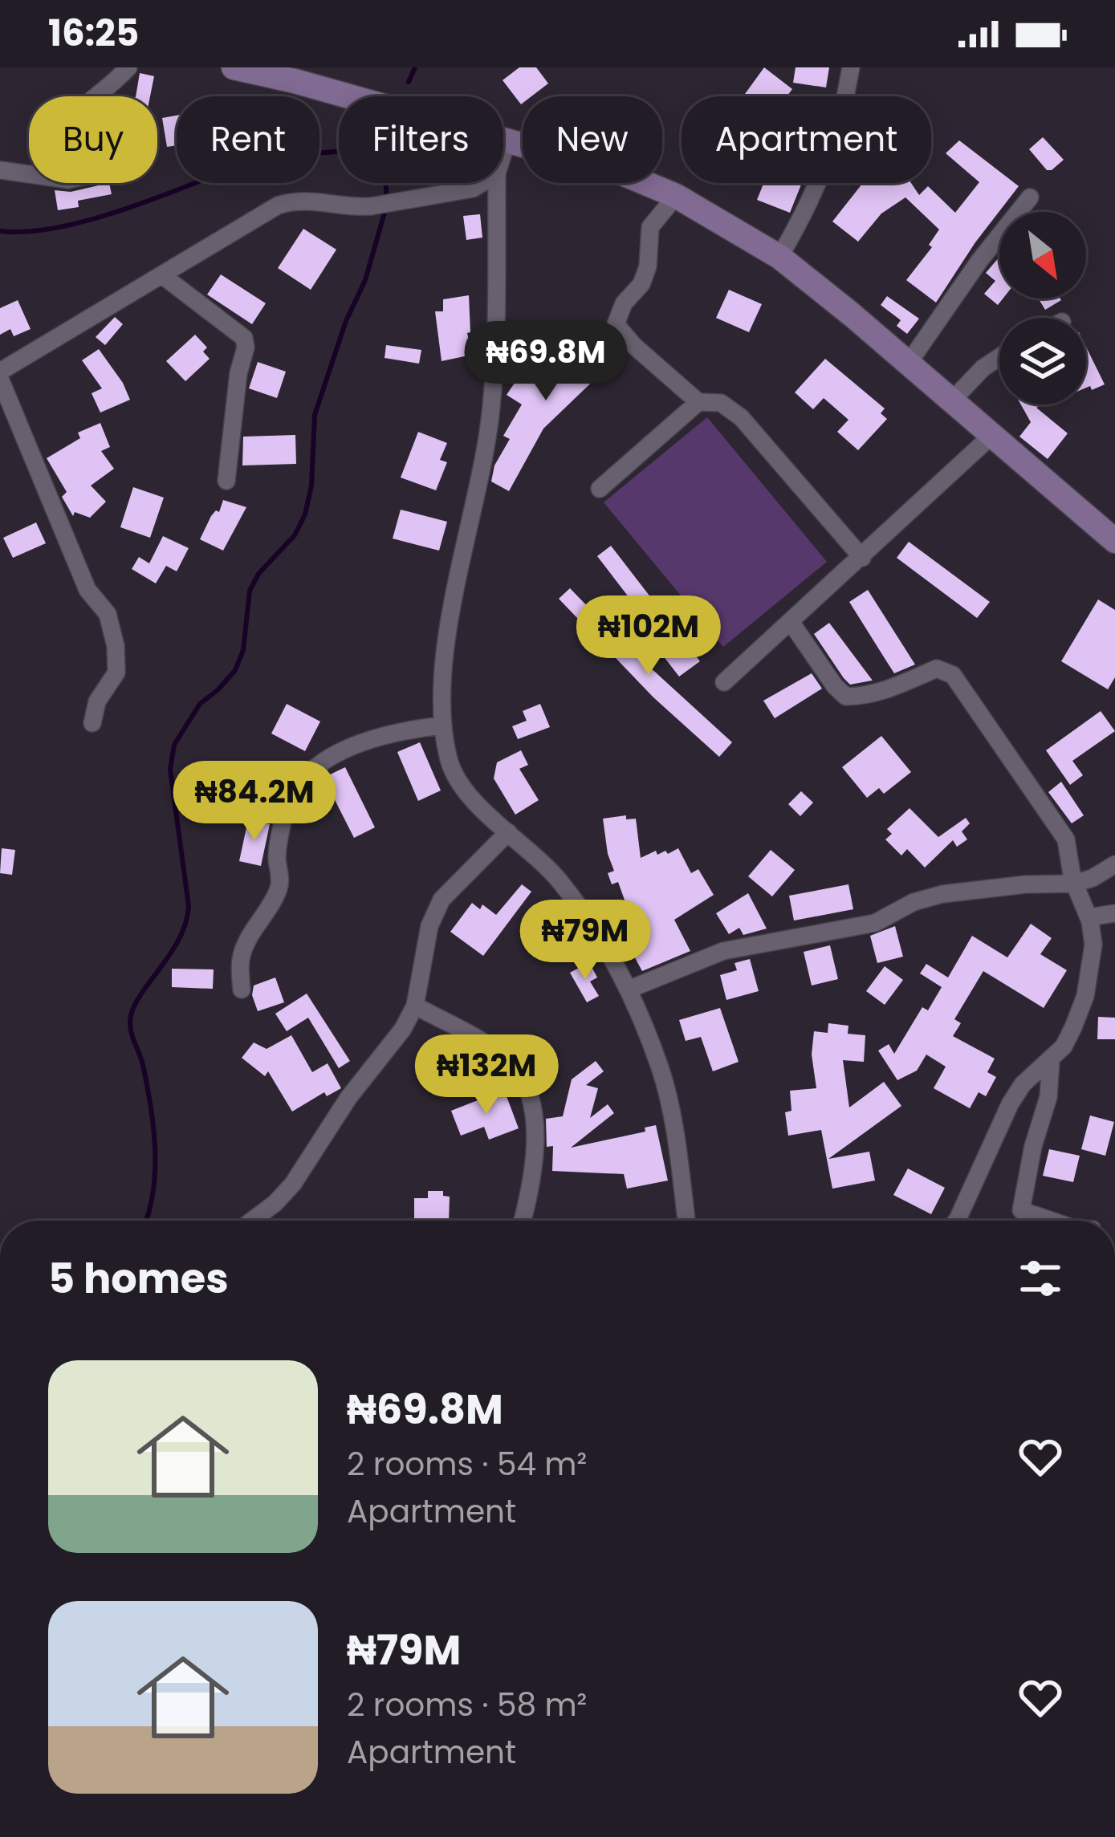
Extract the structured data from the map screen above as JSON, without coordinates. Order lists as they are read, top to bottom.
{
  "north": "bottom right",
  "page": {
    "status": "16:25",
    "chip": [
      "Buy",
      "Rent",
      "Filters",
      "New",
      "Apartment"
    ],
    "price": [
      "₦69.8M",
      "₦102M",
      "₦84.2M",
      "₦79M",
      "₦132M"
    ],
    "heading": "5 homes",
    "list": [
      {
        "name": "₦69.8M",
        "note": "2 rooms · 54 m² · Apartment"
      },
      {
        "name": "₦79M",
        "note": "2 rooms · 58 m² · Apartment"
      }
    ]
  }
}
